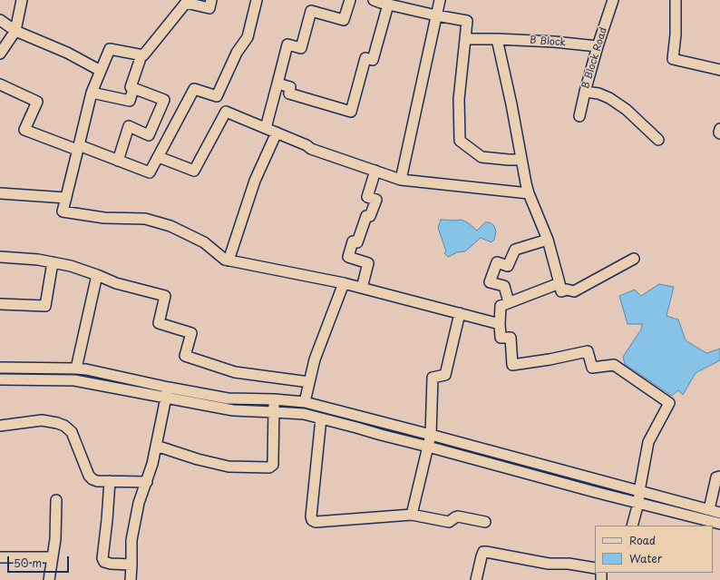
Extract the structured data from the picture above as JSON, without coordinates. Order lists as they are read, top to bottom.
{
  "streets": {
    "street": ["B Block", "B Block Road"]
  },
  "crossings": [
    ["B Block", "B Block Road"]
  ],
  "legend": ["Road", "Water"],
  "scale_bar": "50 m"
}
